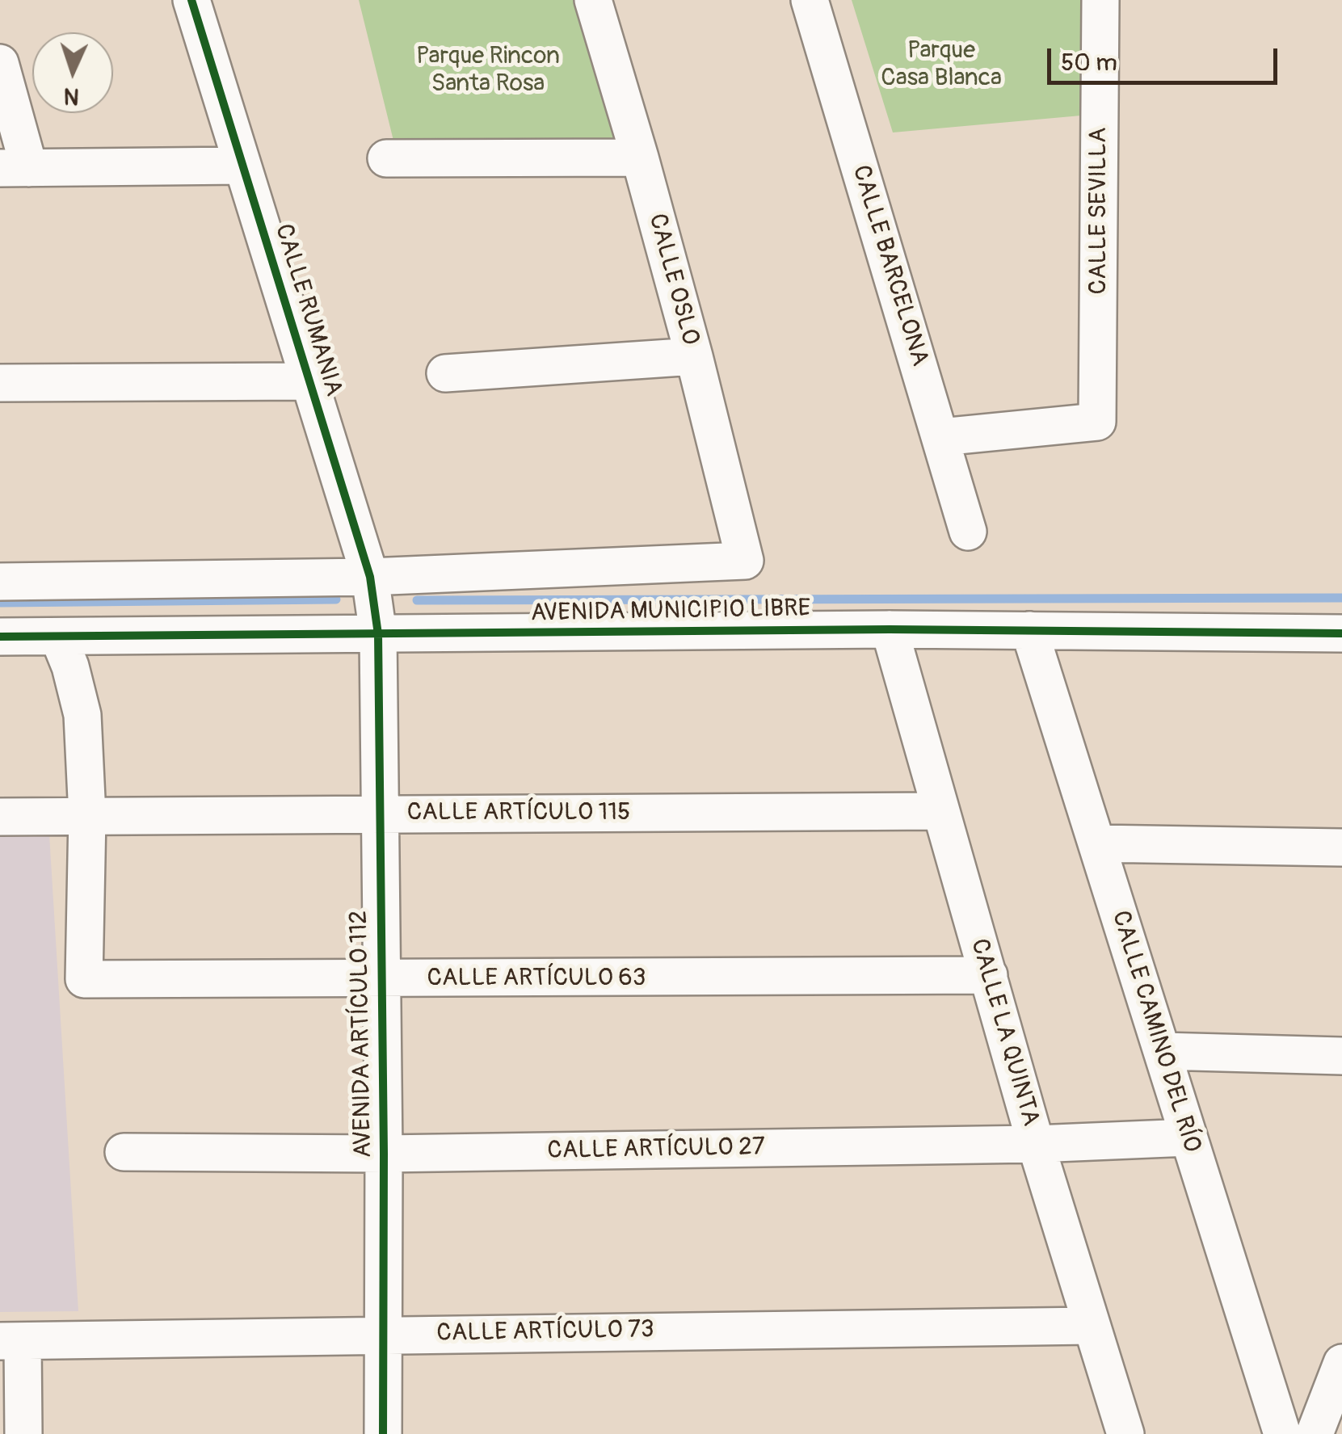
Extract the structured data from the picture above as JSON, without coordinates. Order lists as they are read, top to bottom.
{
  "streets": {
    "street": [
      "CALLE SEVILLA",
      "CALLE BARCELONA",
      "CALLE OSLO",
      "CALLE RUMANIA",
      "AVENIDA MUNICIPIO LIBRE",
      "CALLE ARTÍCULO 115",
      "CALLE ARTÍCULO 63",
      "CALLE CAMINO DEL RÍO",
      "CALLE LA QUINTA",
      "AVENIDA ARTÍCULO 112",
      "CALLE ARTÍCULO 27",
      "CALLE ARTÍCULO 73"
    ]
  },
  "crossings": [
    ["CALLE SEVILLA", "CALLE BARCELONA"],
    ["CALLE OSLO", "AVENIDA MUNICIPIO LIBRE"],
    ["CALLE RUMANIA", "AVENIDA MUNICIPIO LIBRE"],
    ["CALLE RUMANIA", "AVENIDA ARTÍCULO 112"],
    ["AVENIDA MUNICIPIO LIBRE", "CALLE CAMINO DEL RÍO"],
    ["AVENIDA MUNICIPIO LIBRE", "CALLE LA QUINTA"],
    ["AVENIDA MUNICIPIO LIBRE", "AVENIDA ARTÍCULO 112"],
    ["CALLE ARTÍCULO 115", "CALLE ARTÍCULO 63"],
    ["CALLE ARTÍCULO 115", "CALLE LA QUINTA"],
    ["CALLE ARTÍCULO 115", "AVENIDA ARTÍCULO 112"],
    ["CALLE ARTÍCULO 63", "CALLE LA QUINTA"],
    ["CALLE ARTÍCULO 63", "AVENIDA ARTÍCULO 112"],
    ["CALLE CAMINO DEL RÍO", "CALLE ARTÍCULO 27"],
    ["CALLE LA QUINTA", "CALLE ARTÍCULO 27"],
    ["CALLE LA QUINTA", "CALLE ARTÍCULO 73"],
    ["AVENIDA ARTÍCULO 112", "CALLE ARTÍCULO 27"],
    ["AVENIDA ARTÍCULO 112", "CALLE ARTÍCULO 73"]
  ],
  "parks": ["Parque Casa Blanca", "Parque Rincon Santa Rosa"],
  "scale_bar": "50 m",
  "north": "bottom"
}
